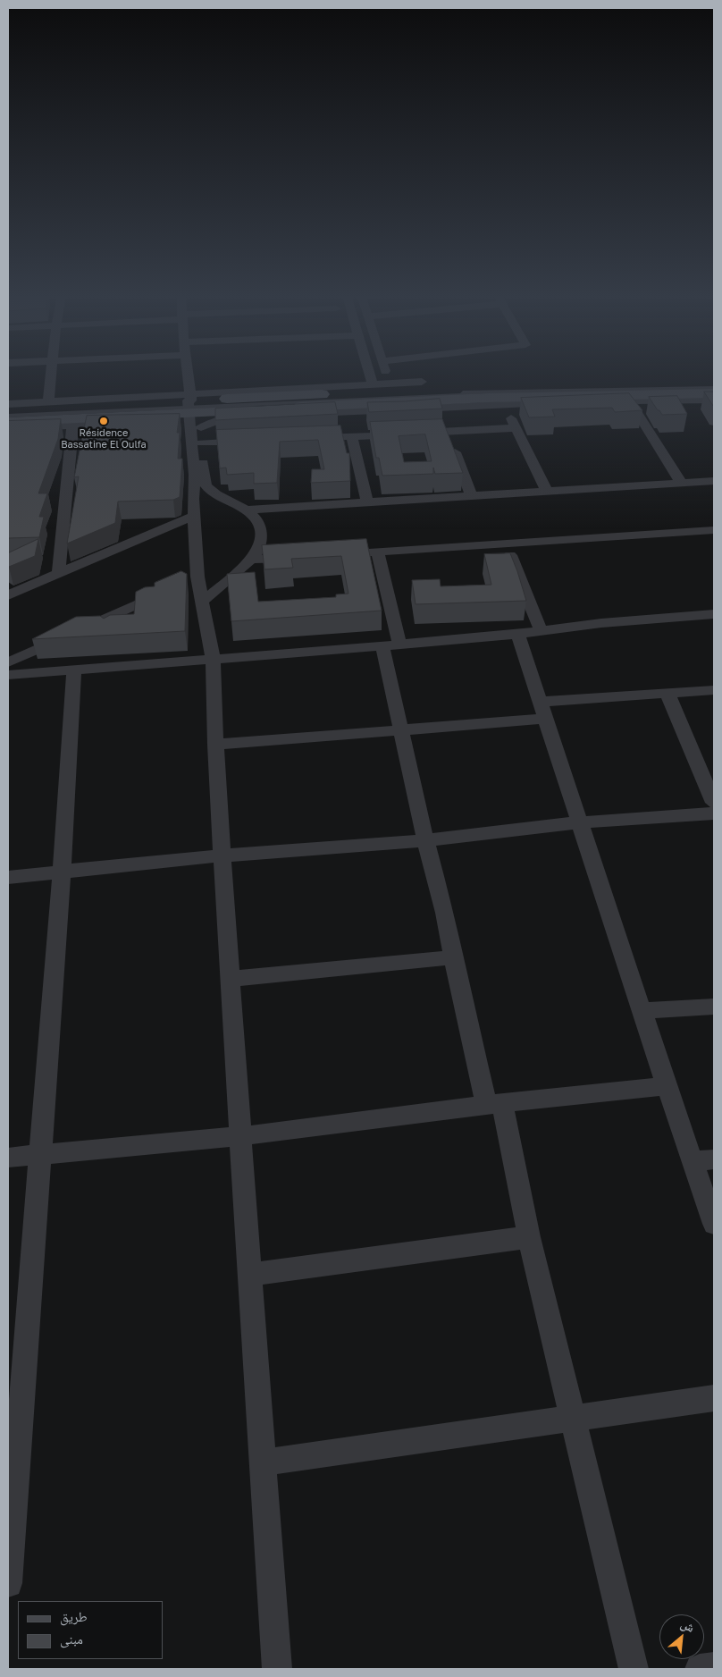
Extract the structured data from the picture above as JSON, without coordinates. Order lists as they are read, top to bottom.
{
  "places": ["Résidence Bassatine El Oulfa"],
  "legend": ["طريق", "مبنى"],
  "north": "top right"
}
